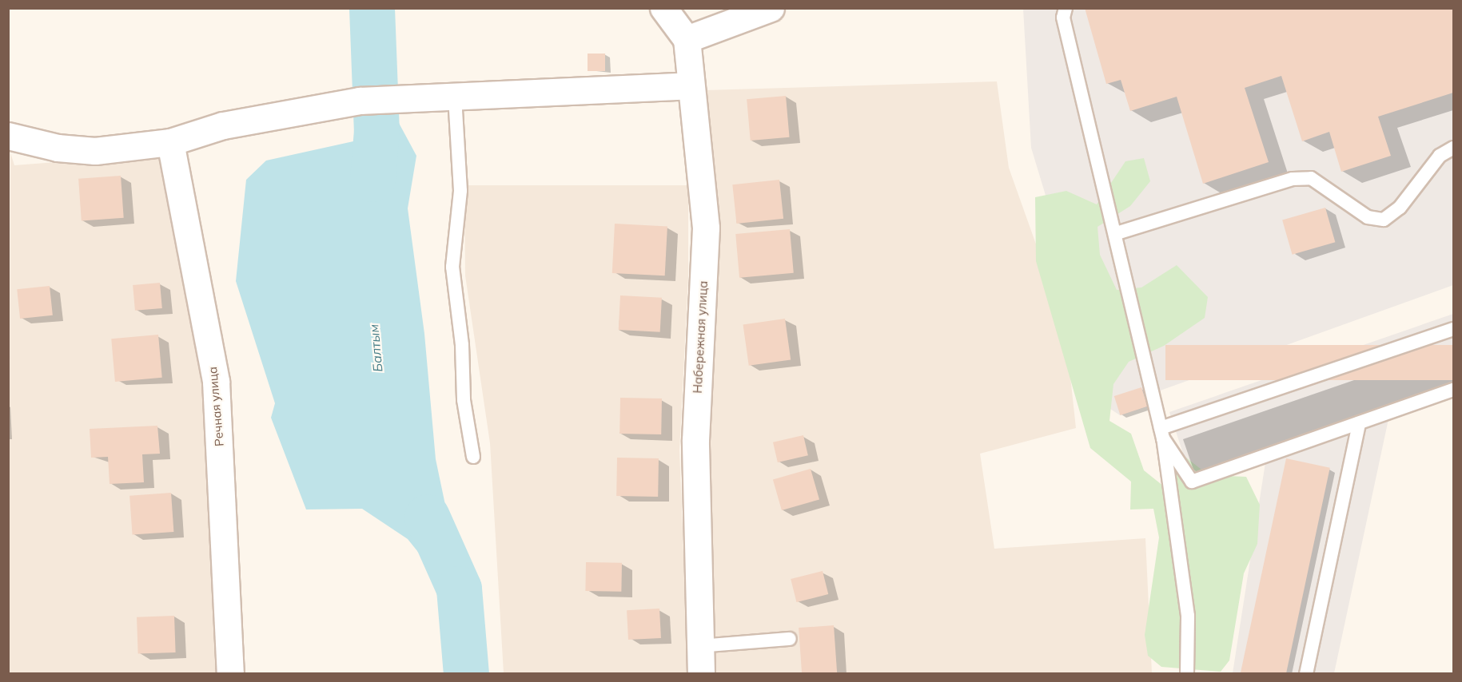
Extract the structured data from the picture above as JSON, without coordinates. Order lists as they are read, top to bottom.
{
  "streets": {
    "street": ["Набережная улица", "Речная улица"]
  },
  "water": ["Балтым"]
}
